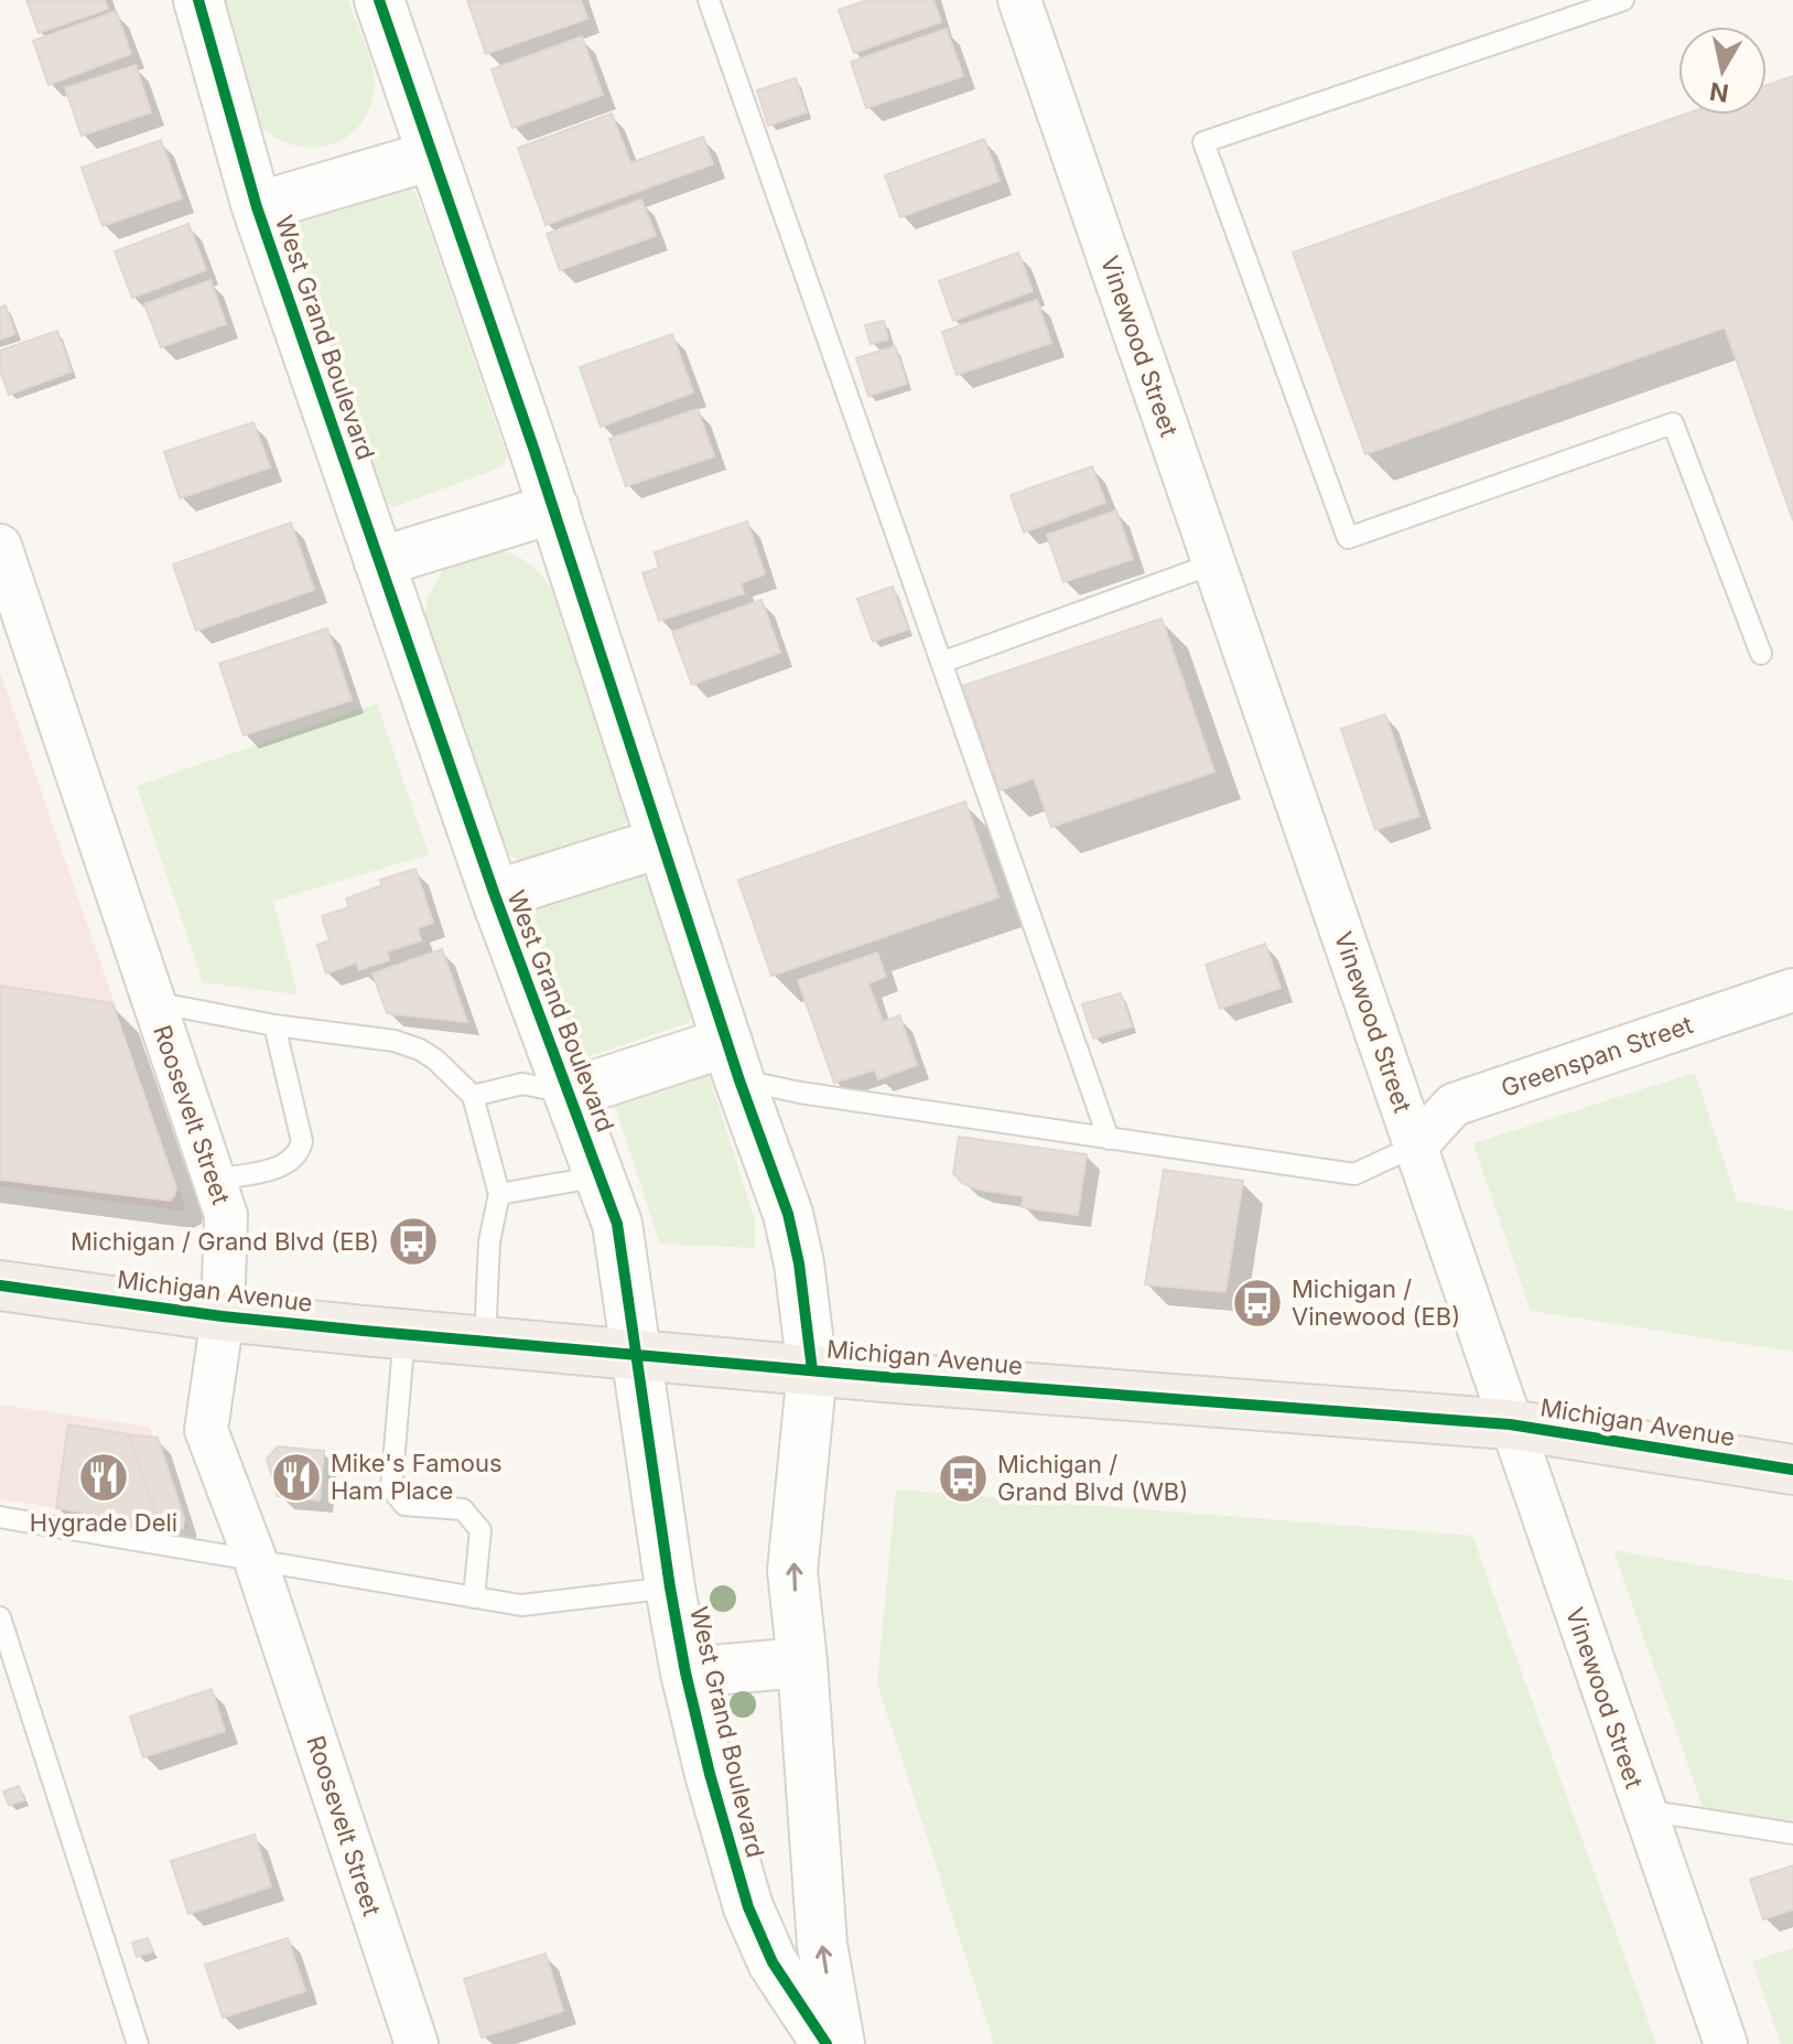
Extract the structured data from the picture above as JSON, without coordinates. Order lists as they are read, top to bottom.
{
  "streets": {
    "main road": ["Michigan Avenue"],
    "street": [
      "West Grand Boulevard",
      "Vinewood Street",
      "Greenspan Street",
      "Roosevelt Street"
    ]
  },
  "crossings": [
    ["West Grand Boulevard", "Michigan Avenue"],
    ["Vinewood Street", "Greenspan Street"],
    ["Vinewood Street", "Michigan Avenue"],
    ["Roosevelt Street", "Michigan Avenue"]
  ],
  "places": {
    "bus stop": ["Michigan / Grand Blvd (EB)", "Michigan / Vinewood (EB)", "Michigan / Grand Blvd (WB)"],
    "restaurant": ["Hygrade Deli", "Mike's Famous Ham Place"]
  },
  "north": "bottom"
}
